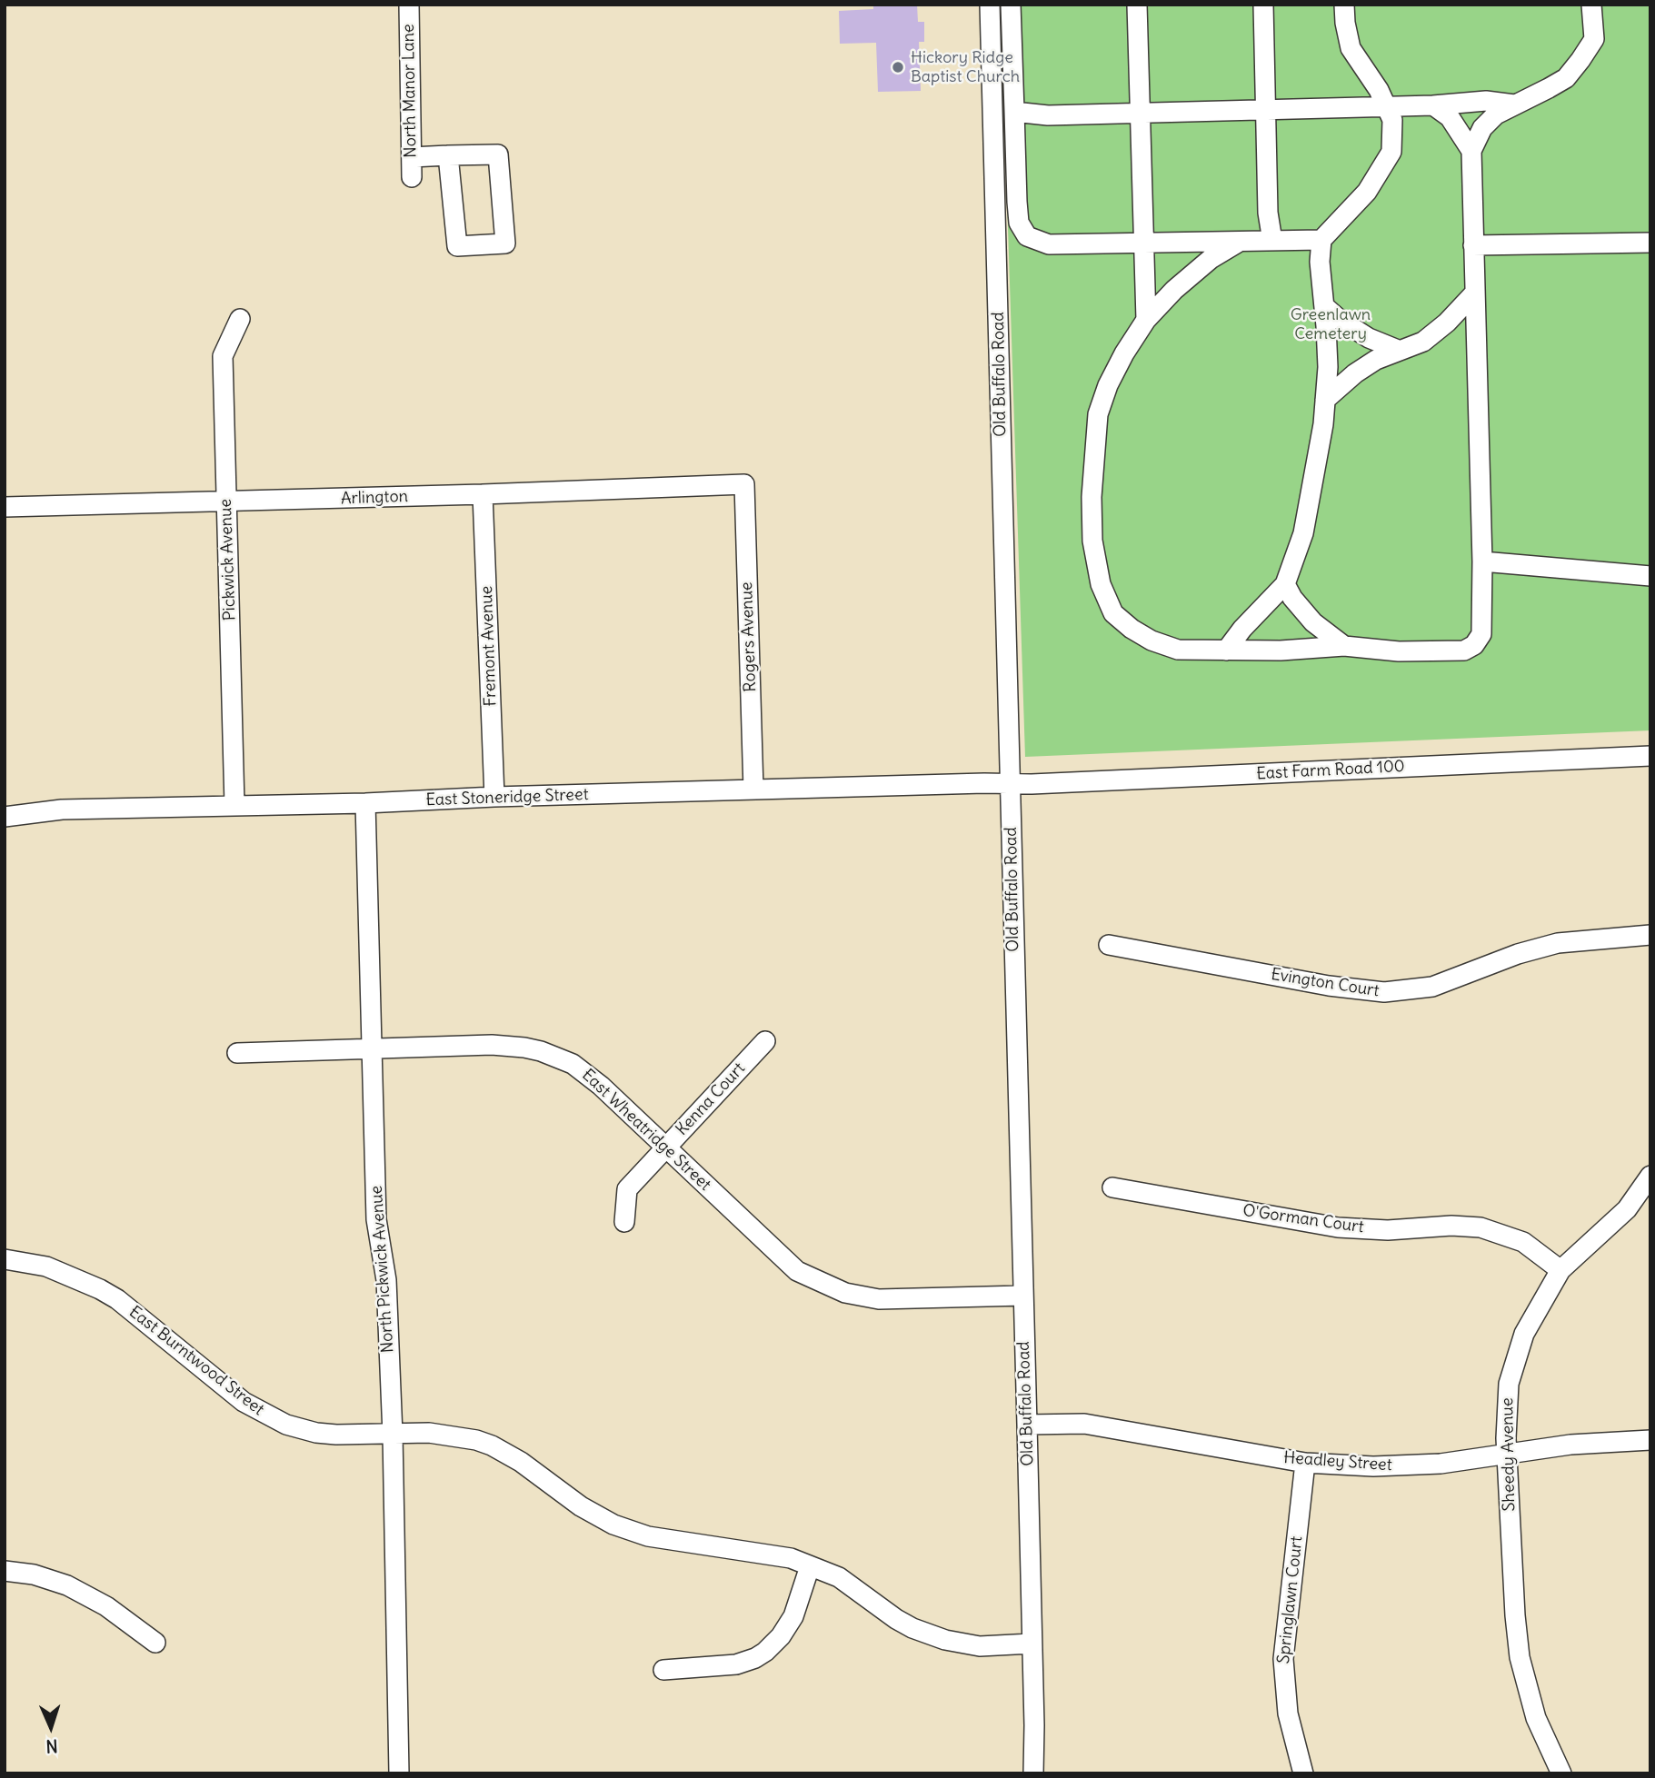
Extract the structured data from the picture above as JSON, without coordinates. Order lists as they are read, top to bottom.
{
  "streets": {
    "street": [
      "North Manor Lane",
      "Old Buffalo Road",
      "Arlington",
      "Pickwick Avenue",
      "Rogers Avenue",
      "Fremont Avenue",
      "East Farm Road 100",
      "East Stoneridge Street",
      "Evington Court",
      "Kenna Court",
      "East Wheatridge Street",
      "O'Gorman Court",
      "North Pickwick Avenue",
      "East Burntwood Street",
      "Sheedy Avenue",
      "Headley Street",
      "Springlawn Court"
    ]
  },
  "crossings": [
    ["Old Buffalo Road", "East Farm Road 100"],
    ["Old Buffalo Road", "East Stoneridge Street"],
    ["Old Buffalo Road", "East Wheatridge Street"],
    ["Old Buffalo Road", "East Burntwood Street"],
    ["Old Buffalo Road", "Headley Street"],
    ["Arlington", "Pickwick Avenue"],
    ["Arlington", "Rogers Avenue"],
    ["Arlington", "Fremont Avenue"],
    ["Pickwick Avenue", "East Stoneridge Street"],
    ["Rogers Avenue", "East Stoneridge Street"],
    ["Fremont Avenue", "East Stoneridge Street"],
    ["East Farm Road 100", "East Stoneridge Street"],
    ["East Stoneridge Street", "North Pickwick Avenue"],
    ["Kenna Court", "East Wheatridge Street"],
    ["East Wheatridge Street", "North Pickwick Avenue"],
    ["O'Gorman Court", "Sheedy Avenue"],
    ["North Pickwick Avenue", "East Burntwood Street"],
    ["Sheedy Avenue", "Headley Street"],
    ["Headley Street", "Springlawn Court"]
  ],
  "parks": ["Greenlawn Cemetery"],
  "places": ["Hickory Ridge Baptist Church"],
  "north": "bottom"
}
